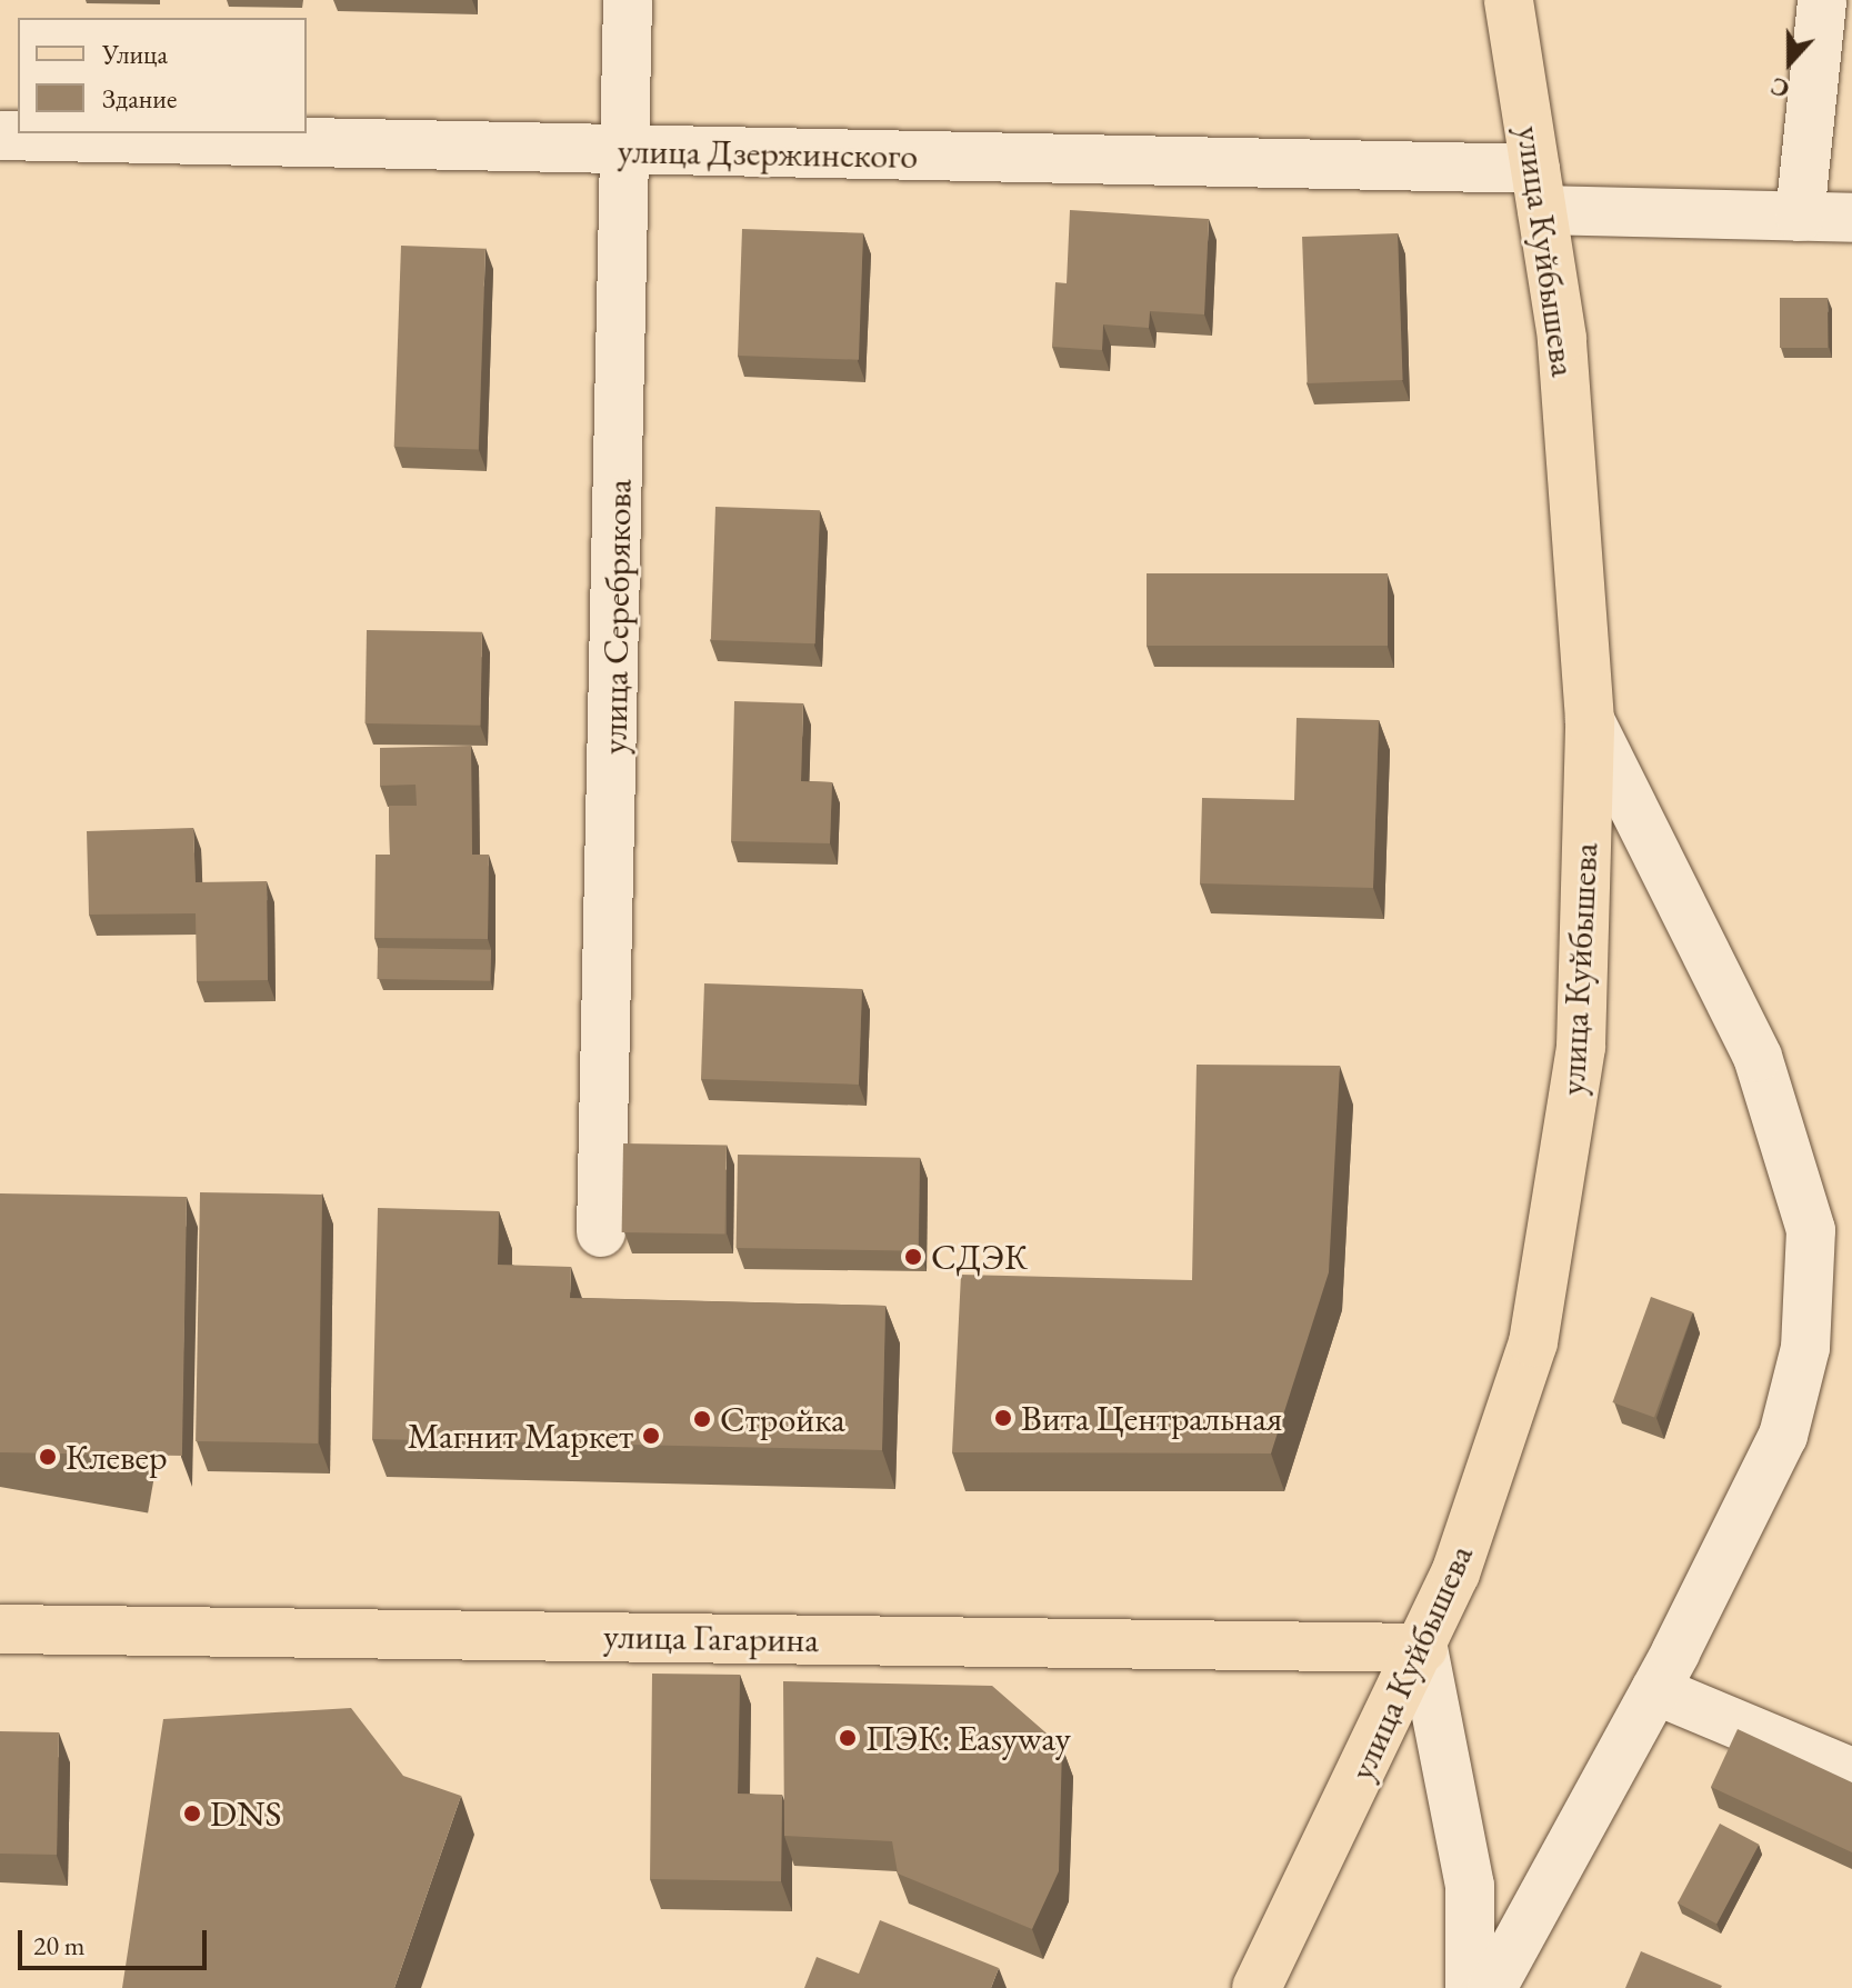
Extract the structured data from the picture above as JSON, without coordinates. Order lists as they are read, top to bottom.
{
  "streets": {
    "main road": ["улица Куйбышева", "улица Гагарина"],
    "street": ["улица Дзержинского", "улица Серебрякова"]
  },
  "crossings": [
    ["улица Дзержинского", "улица Куйбышева"],
    ["улица Дзержинского", "улица Серебрякова"],
    ["улица Куйбышева", "улица Гагарина"]
  ],
  "places": [
    "СДЭК",
    "Вита Центральная",
    "Стройка",
    "Магнит Маркет",
    "Клевер",
    "ПЭК: Easyway",
    "DNS"
  ],
  "legend": ["Улица", "Здание"],
  "scale_bar": "20 m",
  "north": "bottom"
}
